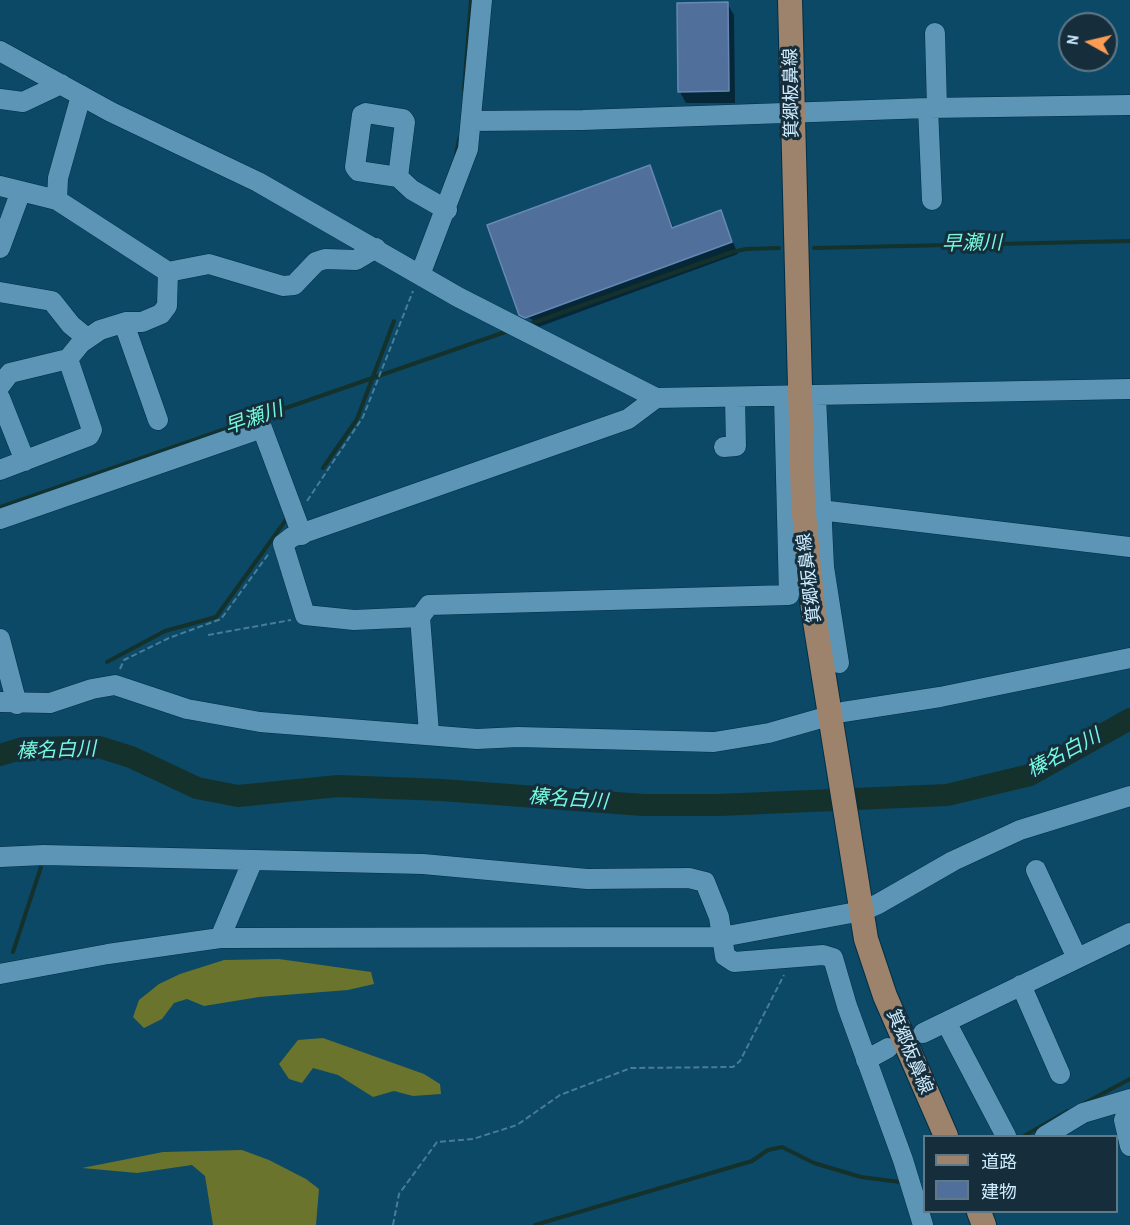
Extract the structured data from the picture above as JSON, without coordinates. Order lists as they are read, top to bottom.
{
  "streets": {
    "main road": ["箕郷板鼻線"]
  },
  "water": ["早瀬川", "榛名白川"],
  "legend": ["道路", "建物"],
  "north": "left"
}
